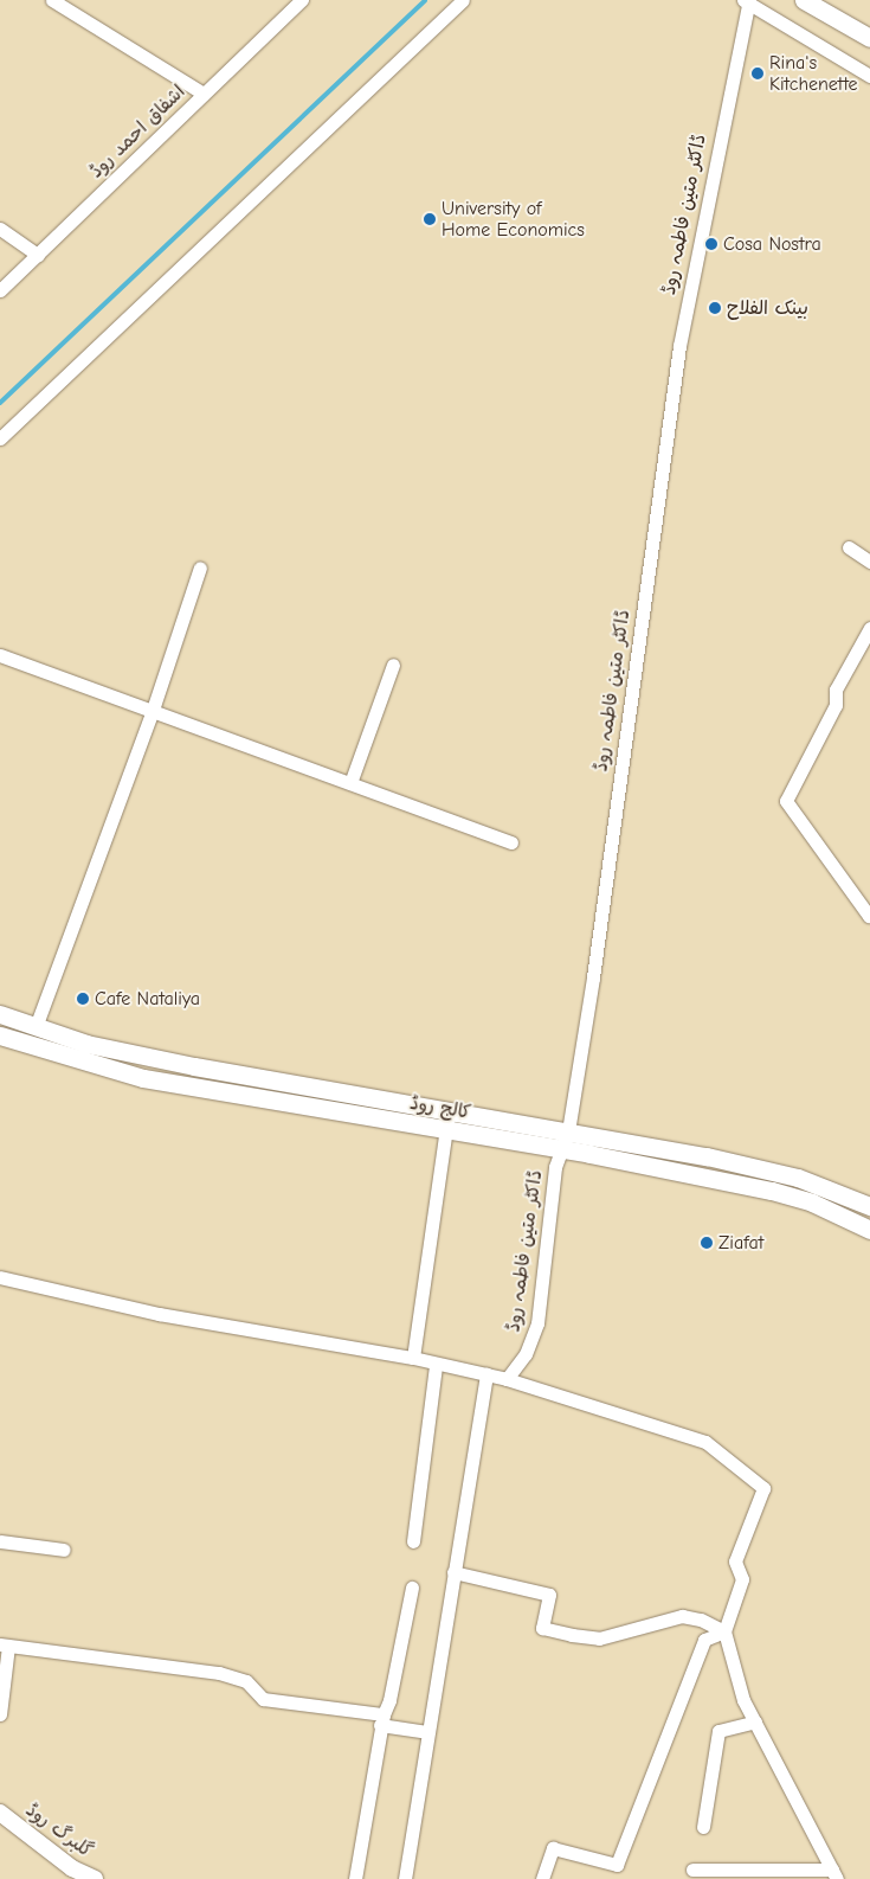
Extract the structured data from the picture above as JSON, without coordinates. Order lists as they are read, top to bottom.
{
  "streets": {
    "main road": ["کالج روڈ"],
    "street": ["اشفاق احمد روڈ", "ڈاکٹر متین فاطمہ روڈ", "گلبرگ روڈ"]
  },
  "crossings": [
    ["ڈاکٹر متین فاطمہ روڈ", "کالج روڈ"]
  ],
  "places": [
    "Rina's Kitchenette",
    "University of Home Economics",
    "Cosa Nostra",
    "بینک الفلاح",
    "Cafe Nataliya",
    "Ziafat"
  ]
}
